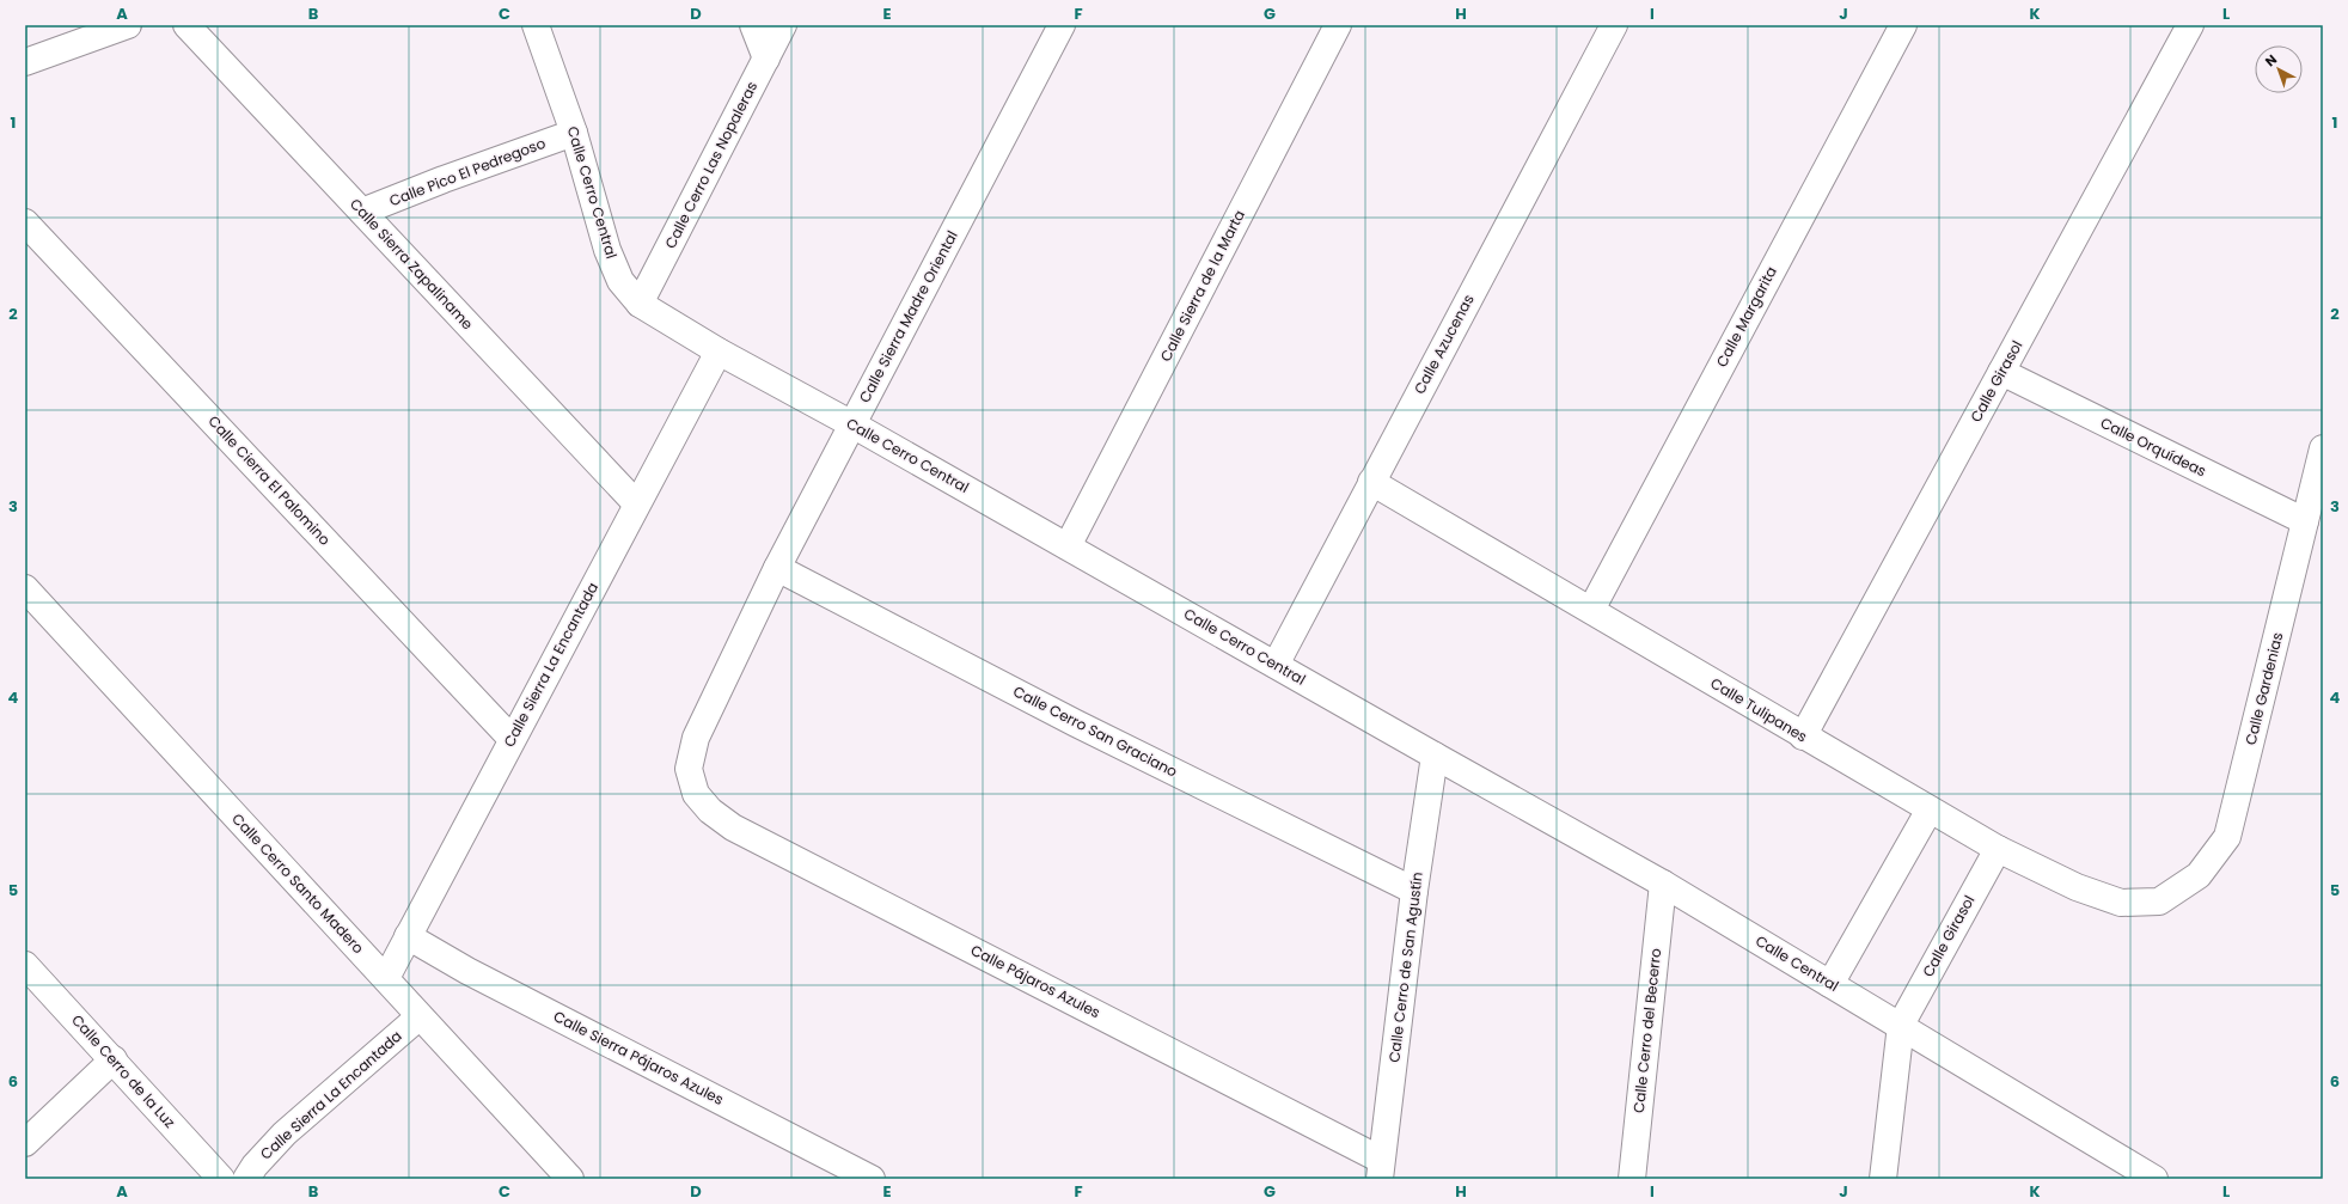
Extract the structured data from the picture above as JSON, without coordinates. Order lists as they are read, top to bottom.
{
  "streets": {
    "street": [
      "Calle Cerro Las Nopaleras",
      "Calle Pico El Pedregoso",
      "Calle Cerro Central",
      "Calle Sierra Zapaliname",
      "Calle Sierra de la Marta",
      "Calle Sierra Madre Oriental",
      "Calle Margarita",
      "Calle Azucenas",
      "Calle Girasol",
      "Calle Orquídeas",
      "Calle Cierra El Palomino",
      "Calle Sierra La Encantada",
      "Calle Gardenias",
      "Calle Tulipanes",
      "Calle Cerro San Graciano",
      "Calle Cerro Santo Madero",
      "Calle Central",
      "Calle Cerro de San Agustín",
      "Calle Pájaros Azules",
      "Calle Cerro del Becerro",
      "Calle Sierra Pájaros Azules",
      "Calle Cerro de la Luz"
    ]
  },
  "crossings": [
    ["Calle Cerro Las Nopaleras", "Calle Cerro Central"],
    ["Calle Pico El Pedregoso", "Calle Cerro Central"],
    ["Calle Pico El Pedregoso", "Calle Sierra Zapaliname"],
    ["Calle Cerro Central", "Calle Sierra de la Marta"],
    ["Calle Cerro Central", "Calle Sierra Madre Oriental"],
    ["Calle Cerro Central", "Calle Azucenas"],
    ["Calle Cerro Central", "Calle Sierra La Encantada"],
    ["Calle Cerro Central", "Calle Central"],
    ["Calle Cerro Central", "Calle Cerro de San Agustín"],
    ["Calle Sierra Zapaliname", "Calle Sierra La Encantada"],
    ["Calle Sierra Madre Oriental", "Calle Cerro San Graciano"],
    ["Calle Sierra Madre Oriental", "Calle Pájaros Azules"],
    ["Calle Margarita", "Calle Tulipanes"],
    ["Calle Azucenas", "Calle Tulipanes"],
    ["Calle Girasol", "Calle Orquídeas"],
    ["Calle Girasol", "Calle Tulipanes"],
    ["Calle Girasol", "Calle Central"],
    ["Calle Orquídeas", "Calle Gardenias"],
    ["Calle Cierra El Palomino", "Calle Sierra La Encantada"],
    ["Calle Sierra La Encantada", "Calle Cerro Santo Madero"],
    ["Calle Sierra La Encantada", "Calle Sierra Pájaros Azules"],
    ["Calle Gardenias", "Calle Tulipanes"],
    ["Calle Cerro San Graciano", "Calle Cerro de San Agustín"],
    ["Calle Central", "Calle Cerro de San Agustín"],
    ["Calle Central", "Calle Cerro del Becerro"],
    ["Calle Cerro de San Agustín", "Calle Pájaros Azules"]
  ],
  "north": "top left",
  "grid": {
    "columns": [
      "A",
      "B",
      "C",
      "D",
      "E",
      "F",
      "G",
      "H",
      "I",
      "J",
      "K",
      "L"
    ],
    "rows": [
      "1",
      "2",
      "3",
      "4",
      "5",
      "6"
    ]
  }
}
